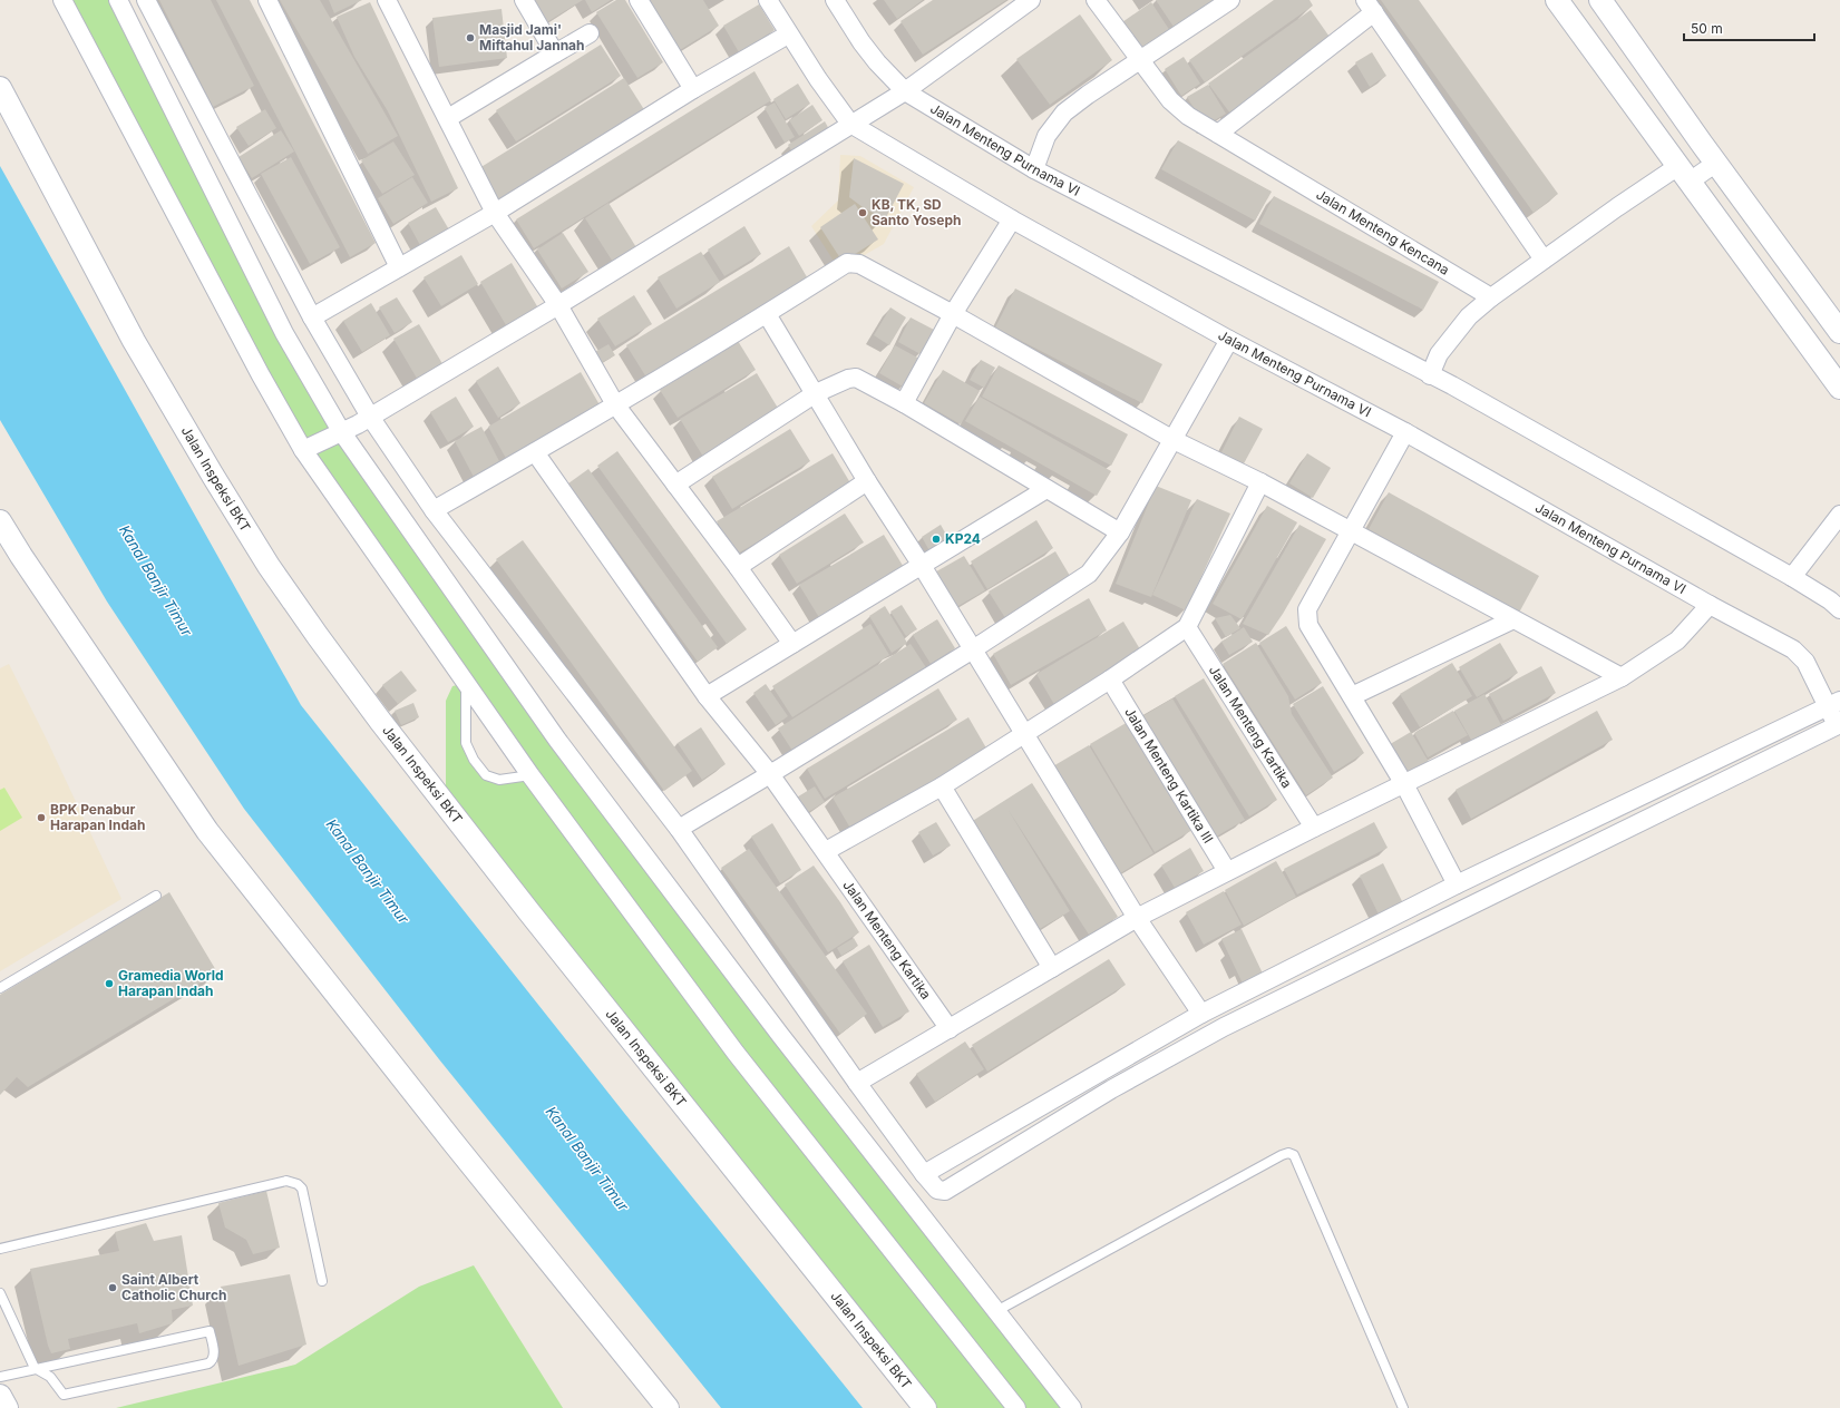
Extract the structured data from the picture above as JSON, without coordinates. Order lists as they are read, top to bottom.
{
  "streets": {
    "street": [
      "Jalan Menteng Purnama VI",
      "Jalan Menteng Kencana",
      "Jalan Inspeksi BKT",
      "Jalan Menteng Kartika",
      "Jalan Menteng Kartika III"
    ]
  },
  "water": ["Kanal Banjir Timur"],
  "places": [
    "Masjid Jami' Miftahul Jannah",
    "KB, TK, SD Santo Yoseph",
    "KP24",
    "BPK Penabur Harapan Indah",
    "Gramedia World Harapan Indah",
    "Saint Albert Catholic Church"
  ],
  "scale_bar": "50 m"
}
